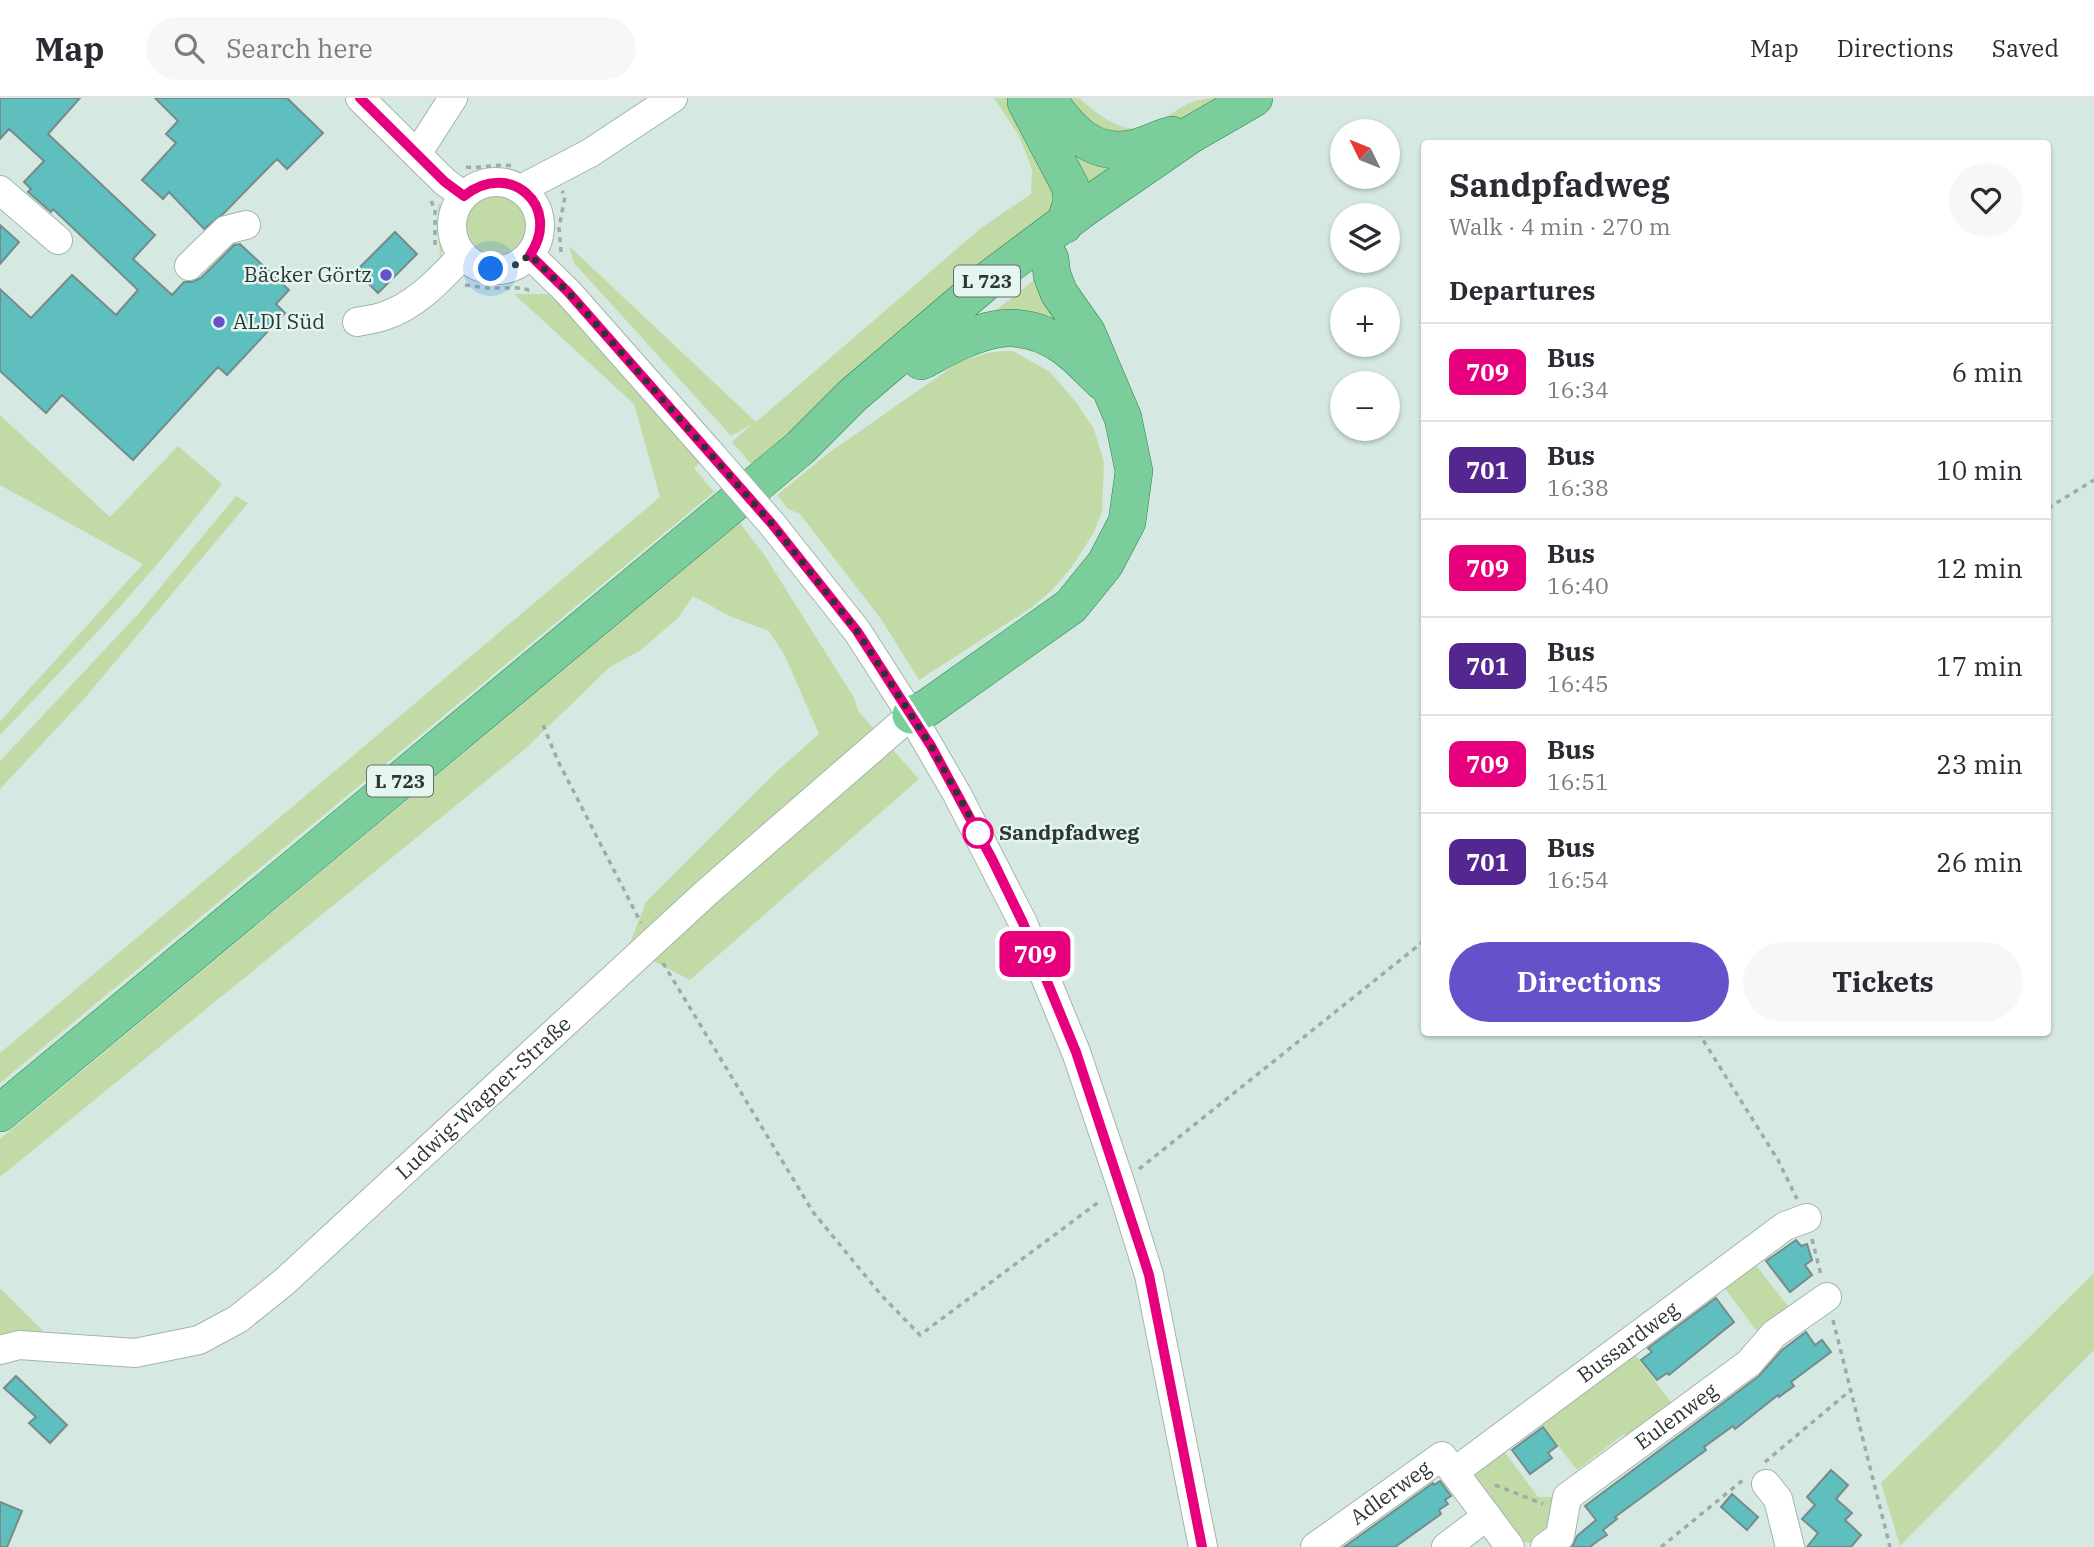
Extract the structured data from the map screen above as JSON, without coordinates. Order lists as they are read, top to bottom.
{
  "streets": {
    "main road": ["L 723"],
    "street": [
      "Ludwig-Wagner-Straße",
      "Bussardweg",
      "Eulenweg",
      "Adlerweg"
    ]
  },
  "crossings": [
    ["Bussardweg", "Adlerweg"]
  ],
  "places": ["Bäcker Görtz", "ALDI Süd", "Sandpfadweg"],
  "lines": ["bus line 709"],
  "north": "top left",
  "page": {
    "header": "Map",
    "search": "Search here",
    "nav": ["Map", "Directions", "Saved"],
    "on_map": "709",
    "map_buttons": ["+", "−"],
    "heading": [
      ["Sandpfadweg", "Walk · 4 min · 270 m"],
      "Departures"
    ],
    "list": [
      {
        "mark": "709",
        "name": "Bus",
        "note": "16:34",
        "value": "6 min"
      },
      {
        "mark": "701",
        "name": "Bus",
        "note": "16:38",
        "value": "10 min"
      },
      {
        "mark": "709",
        "name": "Bus",
        "note": "16:40",
        "value": "12 min"
      },
      {
        "mark": "701",
        "name": "Bus",
        "note": "16:45",
        "value": "17 min"
      },
      {
        "mark": "709",
        "name": "Bus",
        "note": "16:51",
        "value": "23 min"
      },
      {
        "mark": "701",
        "name": "Bus",
        "note": "16:54",
        "value": "26 min"
      }
    ],
    "buttons": ["Directions", "Tickets"]
  }
}
